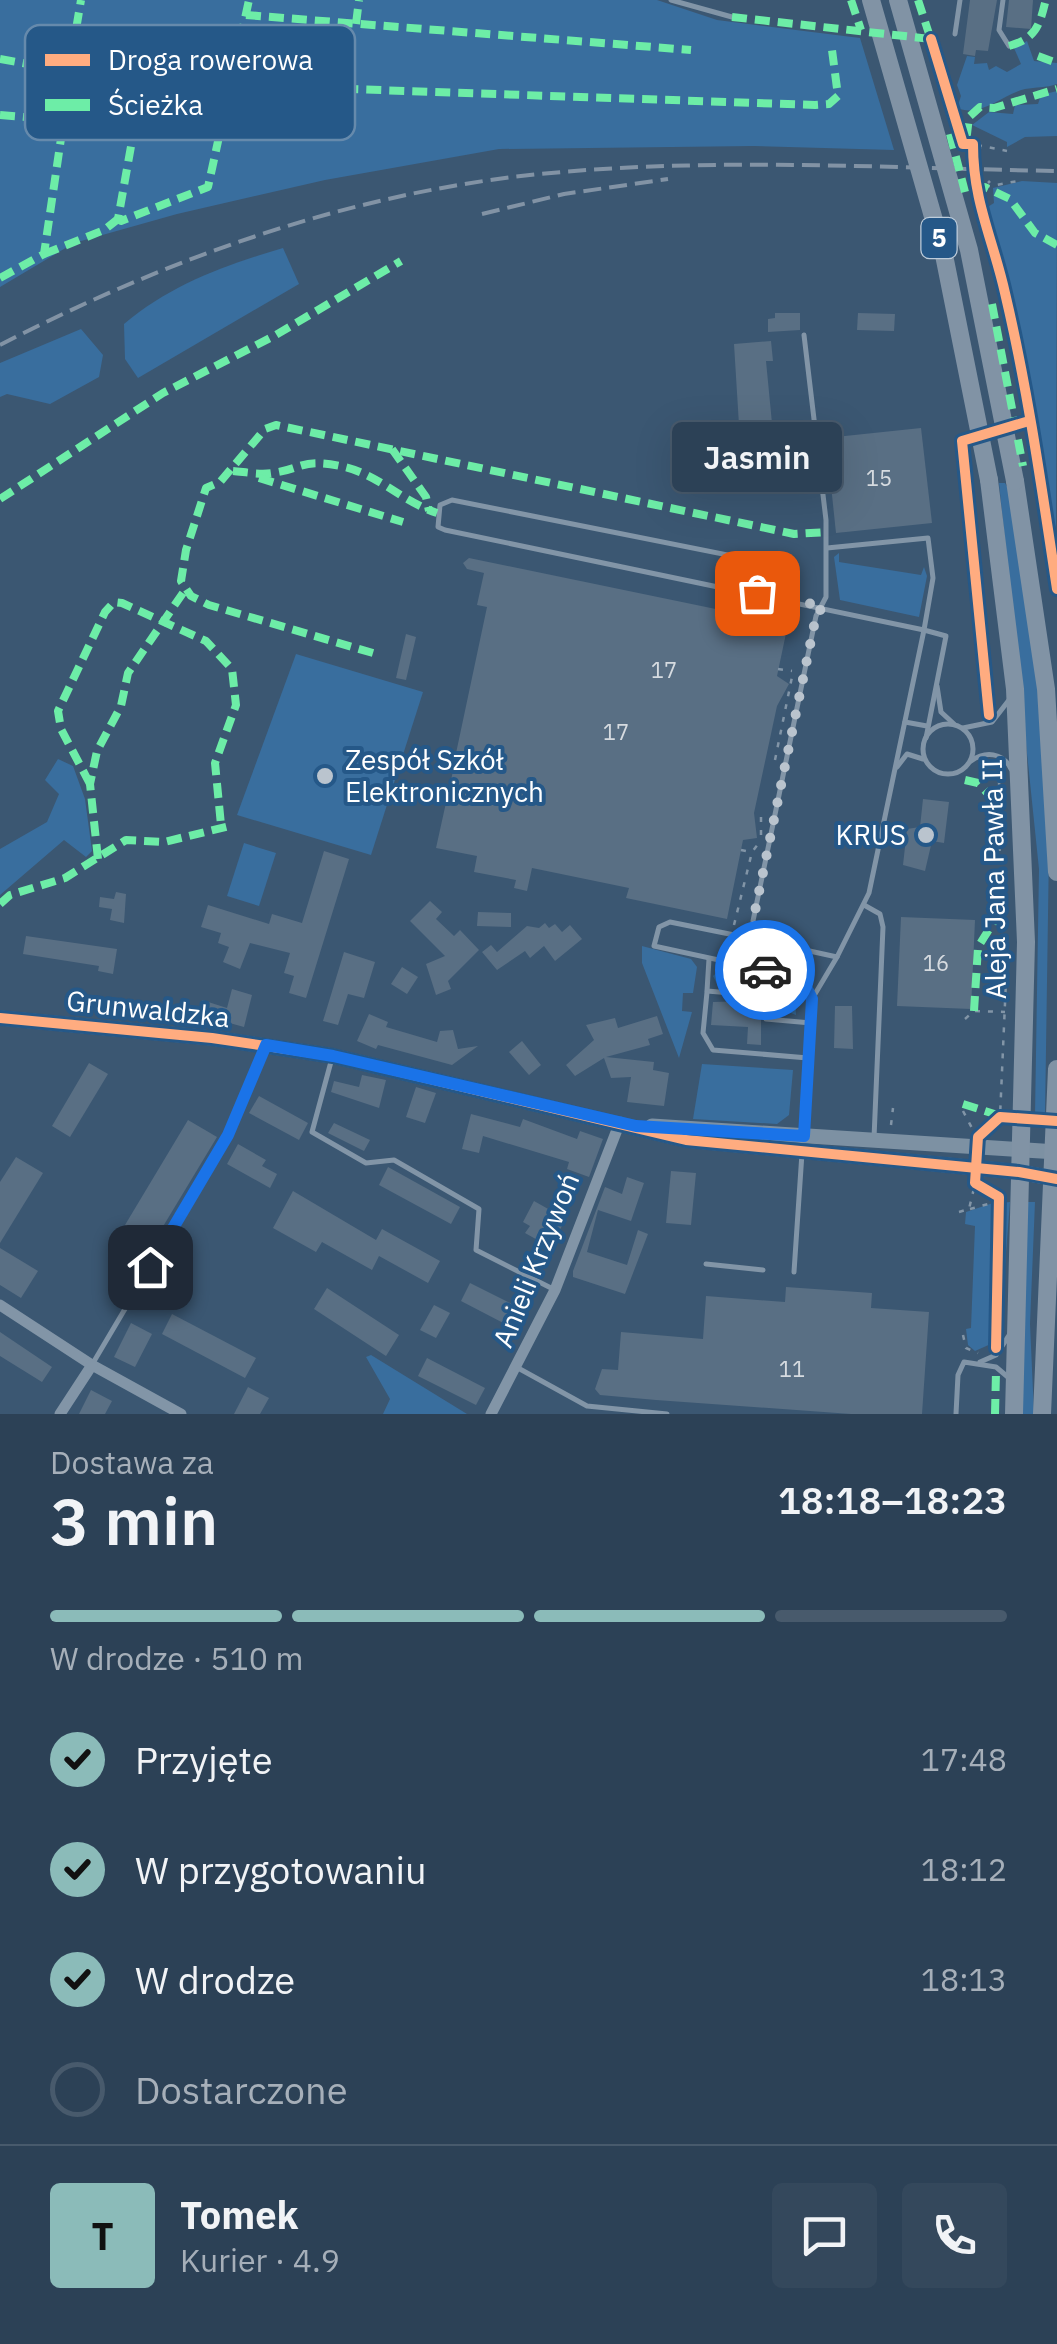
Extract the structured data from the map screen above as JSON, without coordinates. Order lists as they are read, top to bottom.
{
  "streets": {
    "main road": ["5", "Aleja Jana Pawła II"],
    "street": ["Grunwaldzka", "Anieli Krzywoń"]
  },
  "crossings": [
    ["Aleja Jana Pawła II", "Grunwaldzka"],
    ["Grunwaldzka", "Anieli Krzywoń"]
  ],
  "places": ["Jasmin", "Zespół Szkół Elektronicznych", "KRUS"],
  "house_numbers": [
    "15",
    "17",
    "17",
    "16",
    "11"
  ],
  "legend": ["Droga rowerowa", "Ścieżka"],
  "page": {
    "bubble": "Jasmin",
    "heading": ["3 min", "Dostawa za", "18:18–18:23"],
    "panel": ["Tomek", "Kurier · 4.9"],
    "bar": "W drodze · 510 m",
    "list": [
      ["Przyjęte", "17:48"],
      ["W przygotowaniu", "18:12"],
      ["W drodze", "18:13"],
      "Dostarczone"
    ],
    "round": "T"
  }
}
